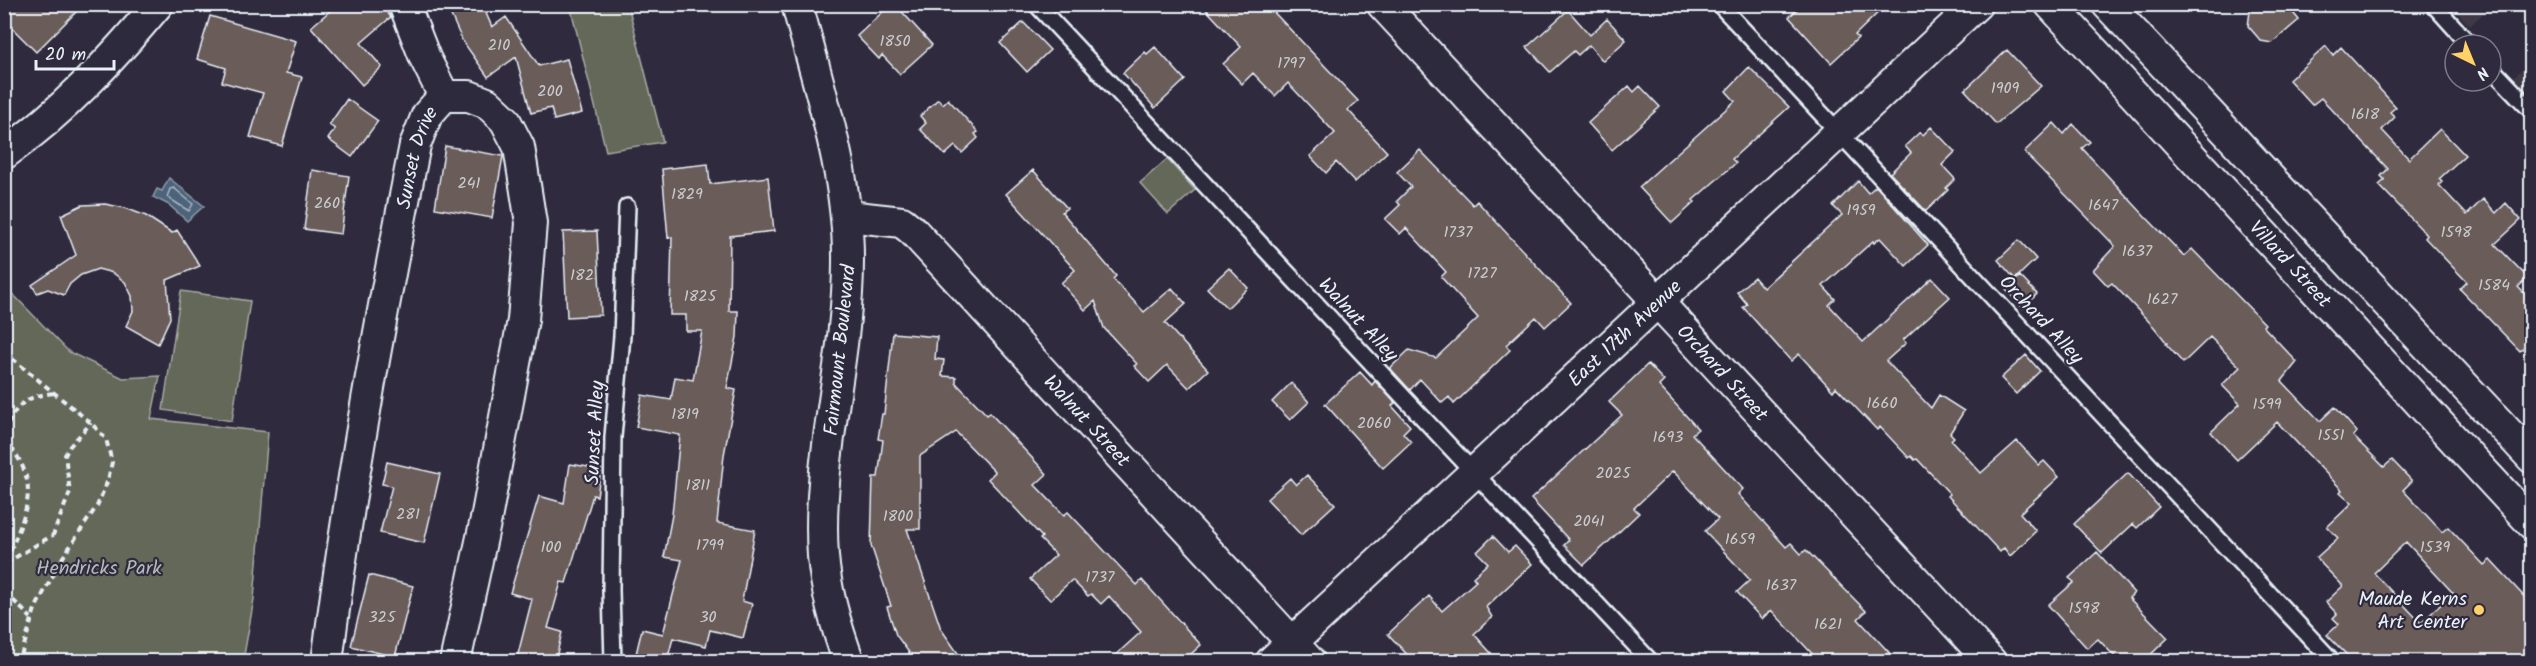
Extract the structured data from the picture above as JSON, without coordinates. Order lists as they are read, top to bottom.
{
  "streets": {
    "street": [
      "Sunset Drive",
      "Villard Street",
      "East 17th Avenue",
      "Fairmount Boulevard",
      "Orchard Street",
      "Walnut Street"
    ],
    "lane": ["Walnut Alley", "Orchard Alley", "Sunset Alley"]
  },
  "crossings": [
    ["Walnut Alley", "East 17th Avenue"],
    ["Orchard Alley", "East 17th Avenue"],
    ["East 17th Avenue", "Orchard Street"],
    ["East 17th Avenue", "Walnut Street"],
    ["Fairmount Boulevard", "Walnut Street"]
  ],
  "parks": ["Hendricks Park"],
  "places": ["Maude Kerns Art Center"],
  "house_numbers": [
    "1850",
    "210",
    "1797",
    "1909",
    "200",
    "1618",
    "241",
    "1829",
    "260",
    "1647",
    "1959",
    "1737",
    "1598",
    "1637",
    "1727",
    "182",
    "1584",
    "1825",
    "1627",
    "1660",
    "1599",
    "1819",
    "2060",
    "1551",
    "1693",
    "2025",
    "1811",
    "281",
    "1800",
    "2041",
    "1659",
    "1799",
    "100",
    "1539",
    "1737",
    "1637",
    "1598",
    "325",
    "30",
    "1621"
  ],
  "scale_bar": "20 m",
  "north": "bottom right"
}
